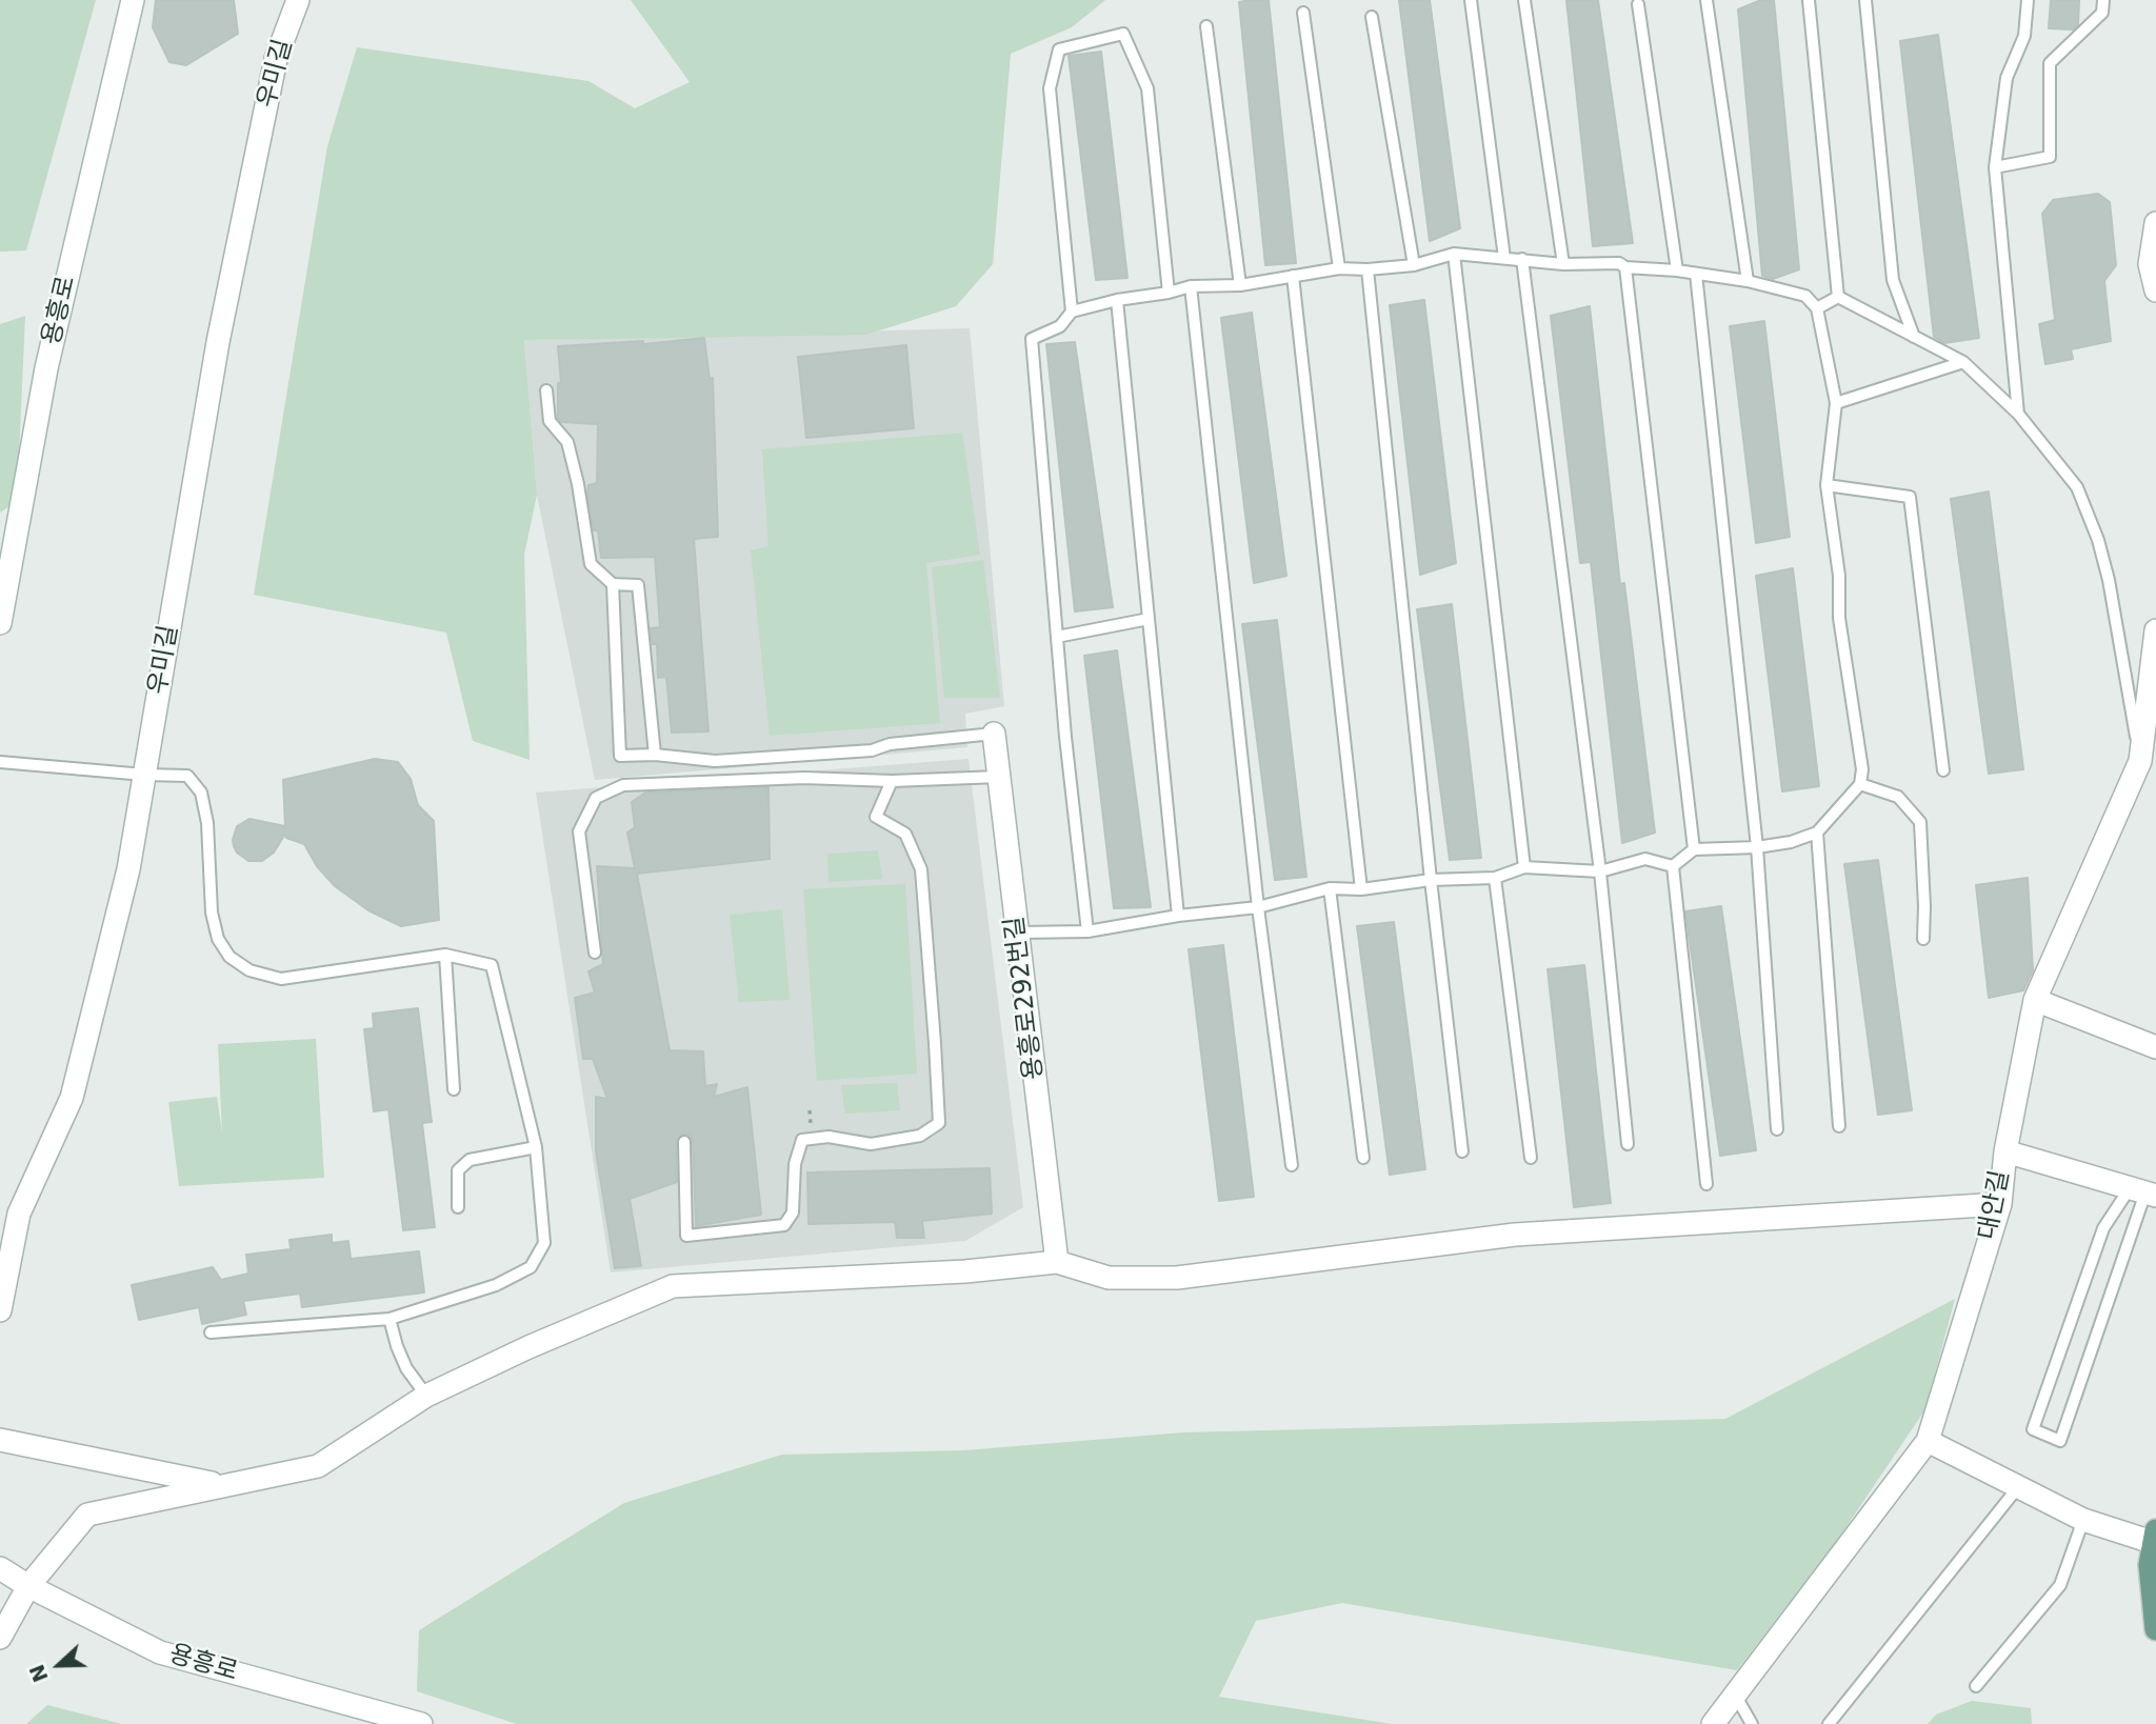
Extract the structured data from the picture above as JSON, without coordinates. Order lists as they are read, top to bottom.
{
  "streets": {
    "street": [
      "우미길",
      "용흥로",
      "용흥로292번길",
      "대안길"
    ]
  },
  "north": "left"
}
